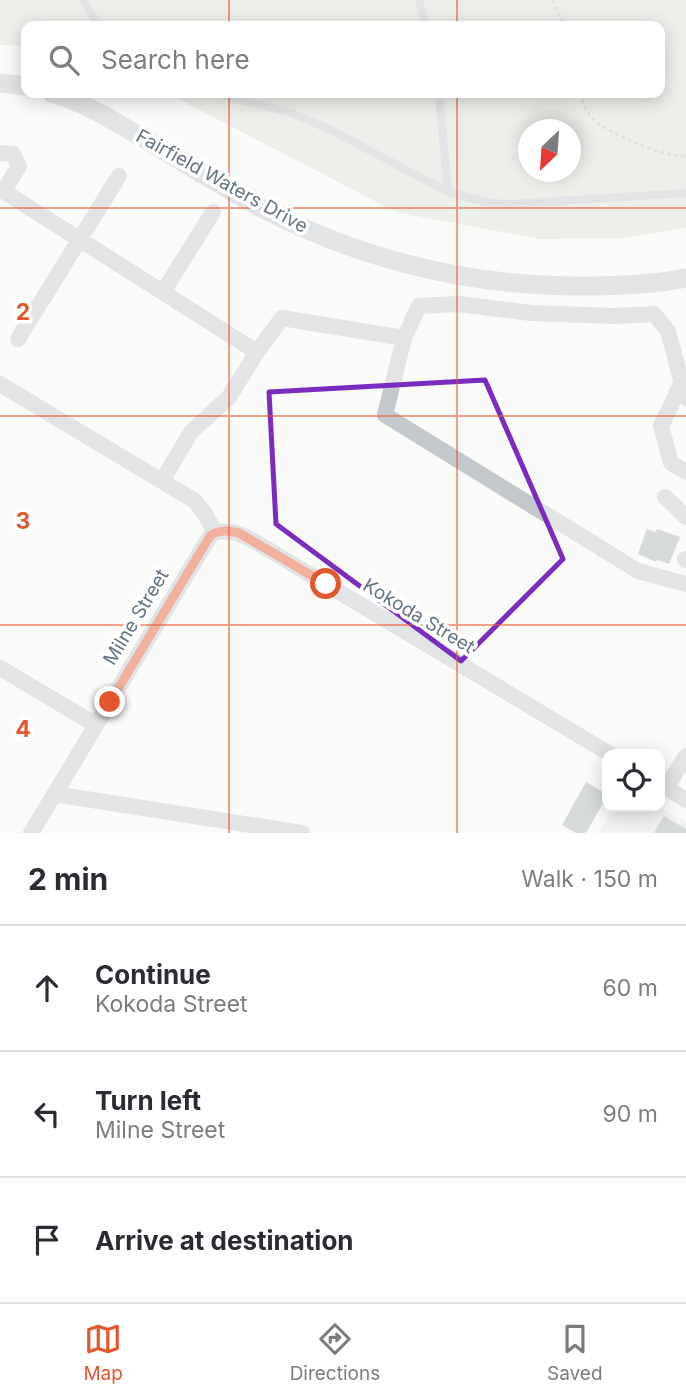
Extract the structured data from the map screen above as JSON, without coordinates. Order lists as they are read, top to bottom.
{
  "streets": {
    "street": ["Fairfield Waters Drive", "Kokoda Street", "Milne Street"]
  },
  "crossings": [
    ["Kokoda Street", "Milne Street"]
  ],
  "north": "bottom left",
  "page": {
    "search": "Search here",
    "heading": ["2 min", "Walk · 150 m"],
    "list": [
      ["Continue", "Kokoda Street", "60 m"],
      ["Turn left", "Milne Street", "90 m"],
      "Arrive at destination"
    ],
    "nav": ["Map", "Directions", "Saved"]
  },
  "grid": {
    "rows": ["2", "3", "4"]
  }
}
